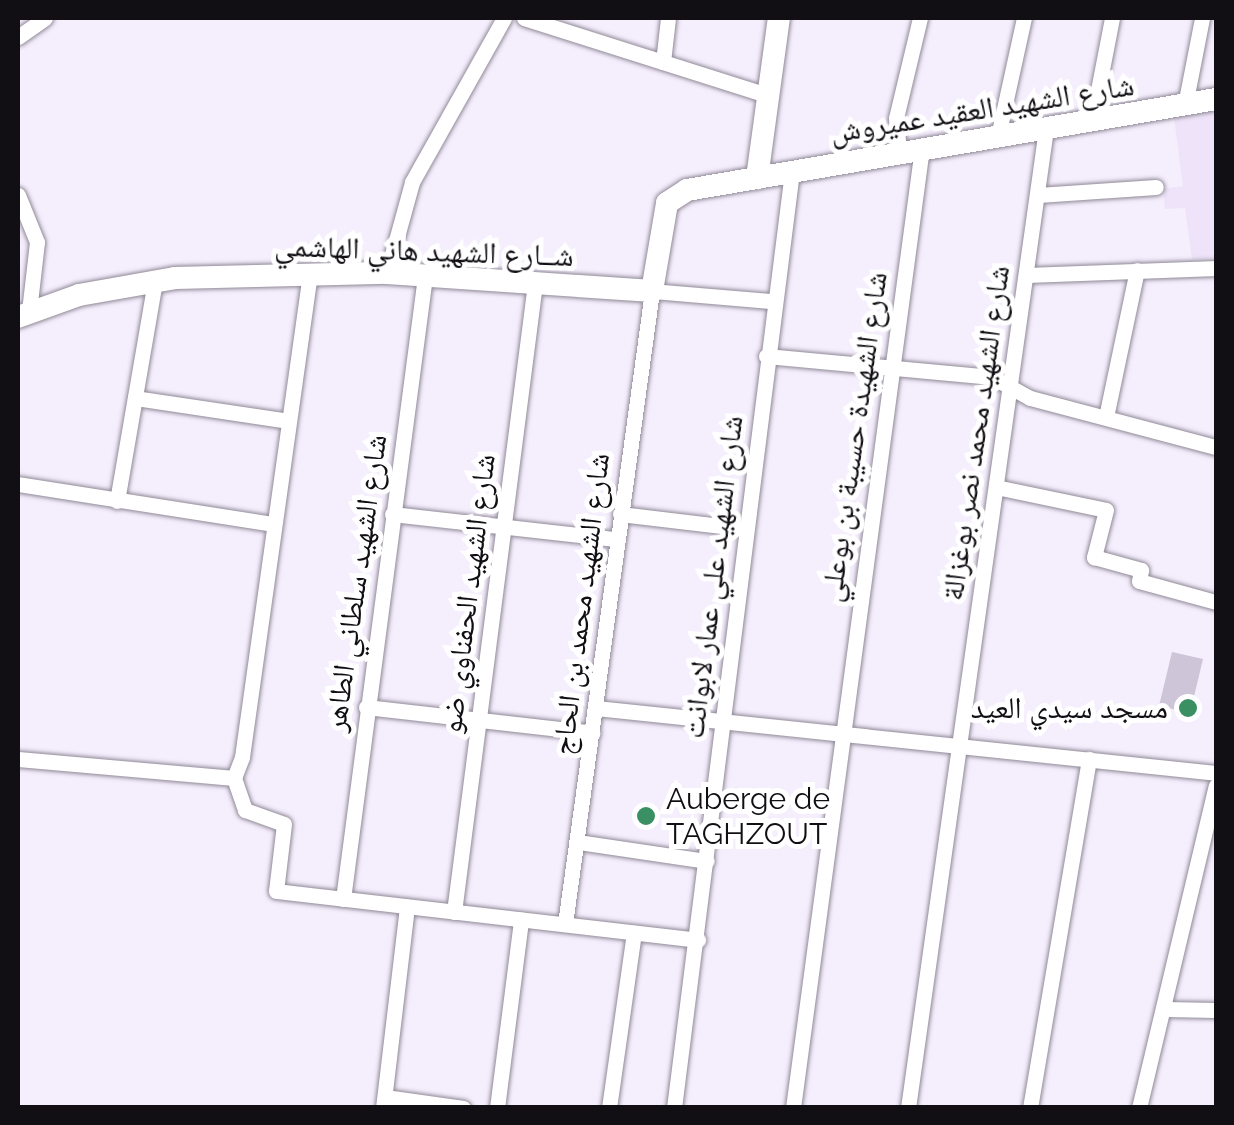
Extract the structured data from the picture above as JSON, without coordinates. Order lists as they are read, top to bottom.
{
  "streets": {
    "street": [
      "شارع الشهيد العقيد عميروش",
      "شــارع الشهيد هاني الهاشمي",
      "شارع الشهيد محمد نصر بوغزالة",
      "شارع الشهيدة حسيبة بن بوعلي",
      "شارع الشهيد علي عمار لابوانت",
      "شارع الشهيد سلطاني الطاهر",
      "شارع الشهيد الحفناوي ضو",
      "شارع الشهيد محمد بن الحاج"
    ]
  },
  "crossings": [
    ["شارع الشهيد العقيد عميروش", "شــارع الشهيد هاني الهاشمي"],
    ["شارع الشهيد العقيد عميروش", "شارع الشهيد محمد نصر بوغزالة"],
    ["شارع الشهيد العقيد عميروش", "شارع الشهيدة حسيبة بن بوعلي"],
    ["شارع الشهيد العقيد عميروش", "شارع الشهيد علي عمار لابوانت"],
    ["شارع الشهيد العقيد عميروش", "شارع الشهيد محمد بن الحاج"],
    ["شــارع الشهيد هاني الهاشمي", "شارع الشهيد علي عمار لابوانت"],
    ["شــارع الشهيد هاني الهاشمي", "شارع الشهيد سلطاني الطاهر"],
    ["شــارع الشهيد هاني الهاشمي", "شارع الشهيد الحفناوي ضو"],
    ["شــارع الشهيد هاني الهاشمي", "شارع الشهيد محمد بن الحاج"]
  ],
  "places": ["مسجد سيدي العيد", "Auberge de TAGHZOUT"]
}
